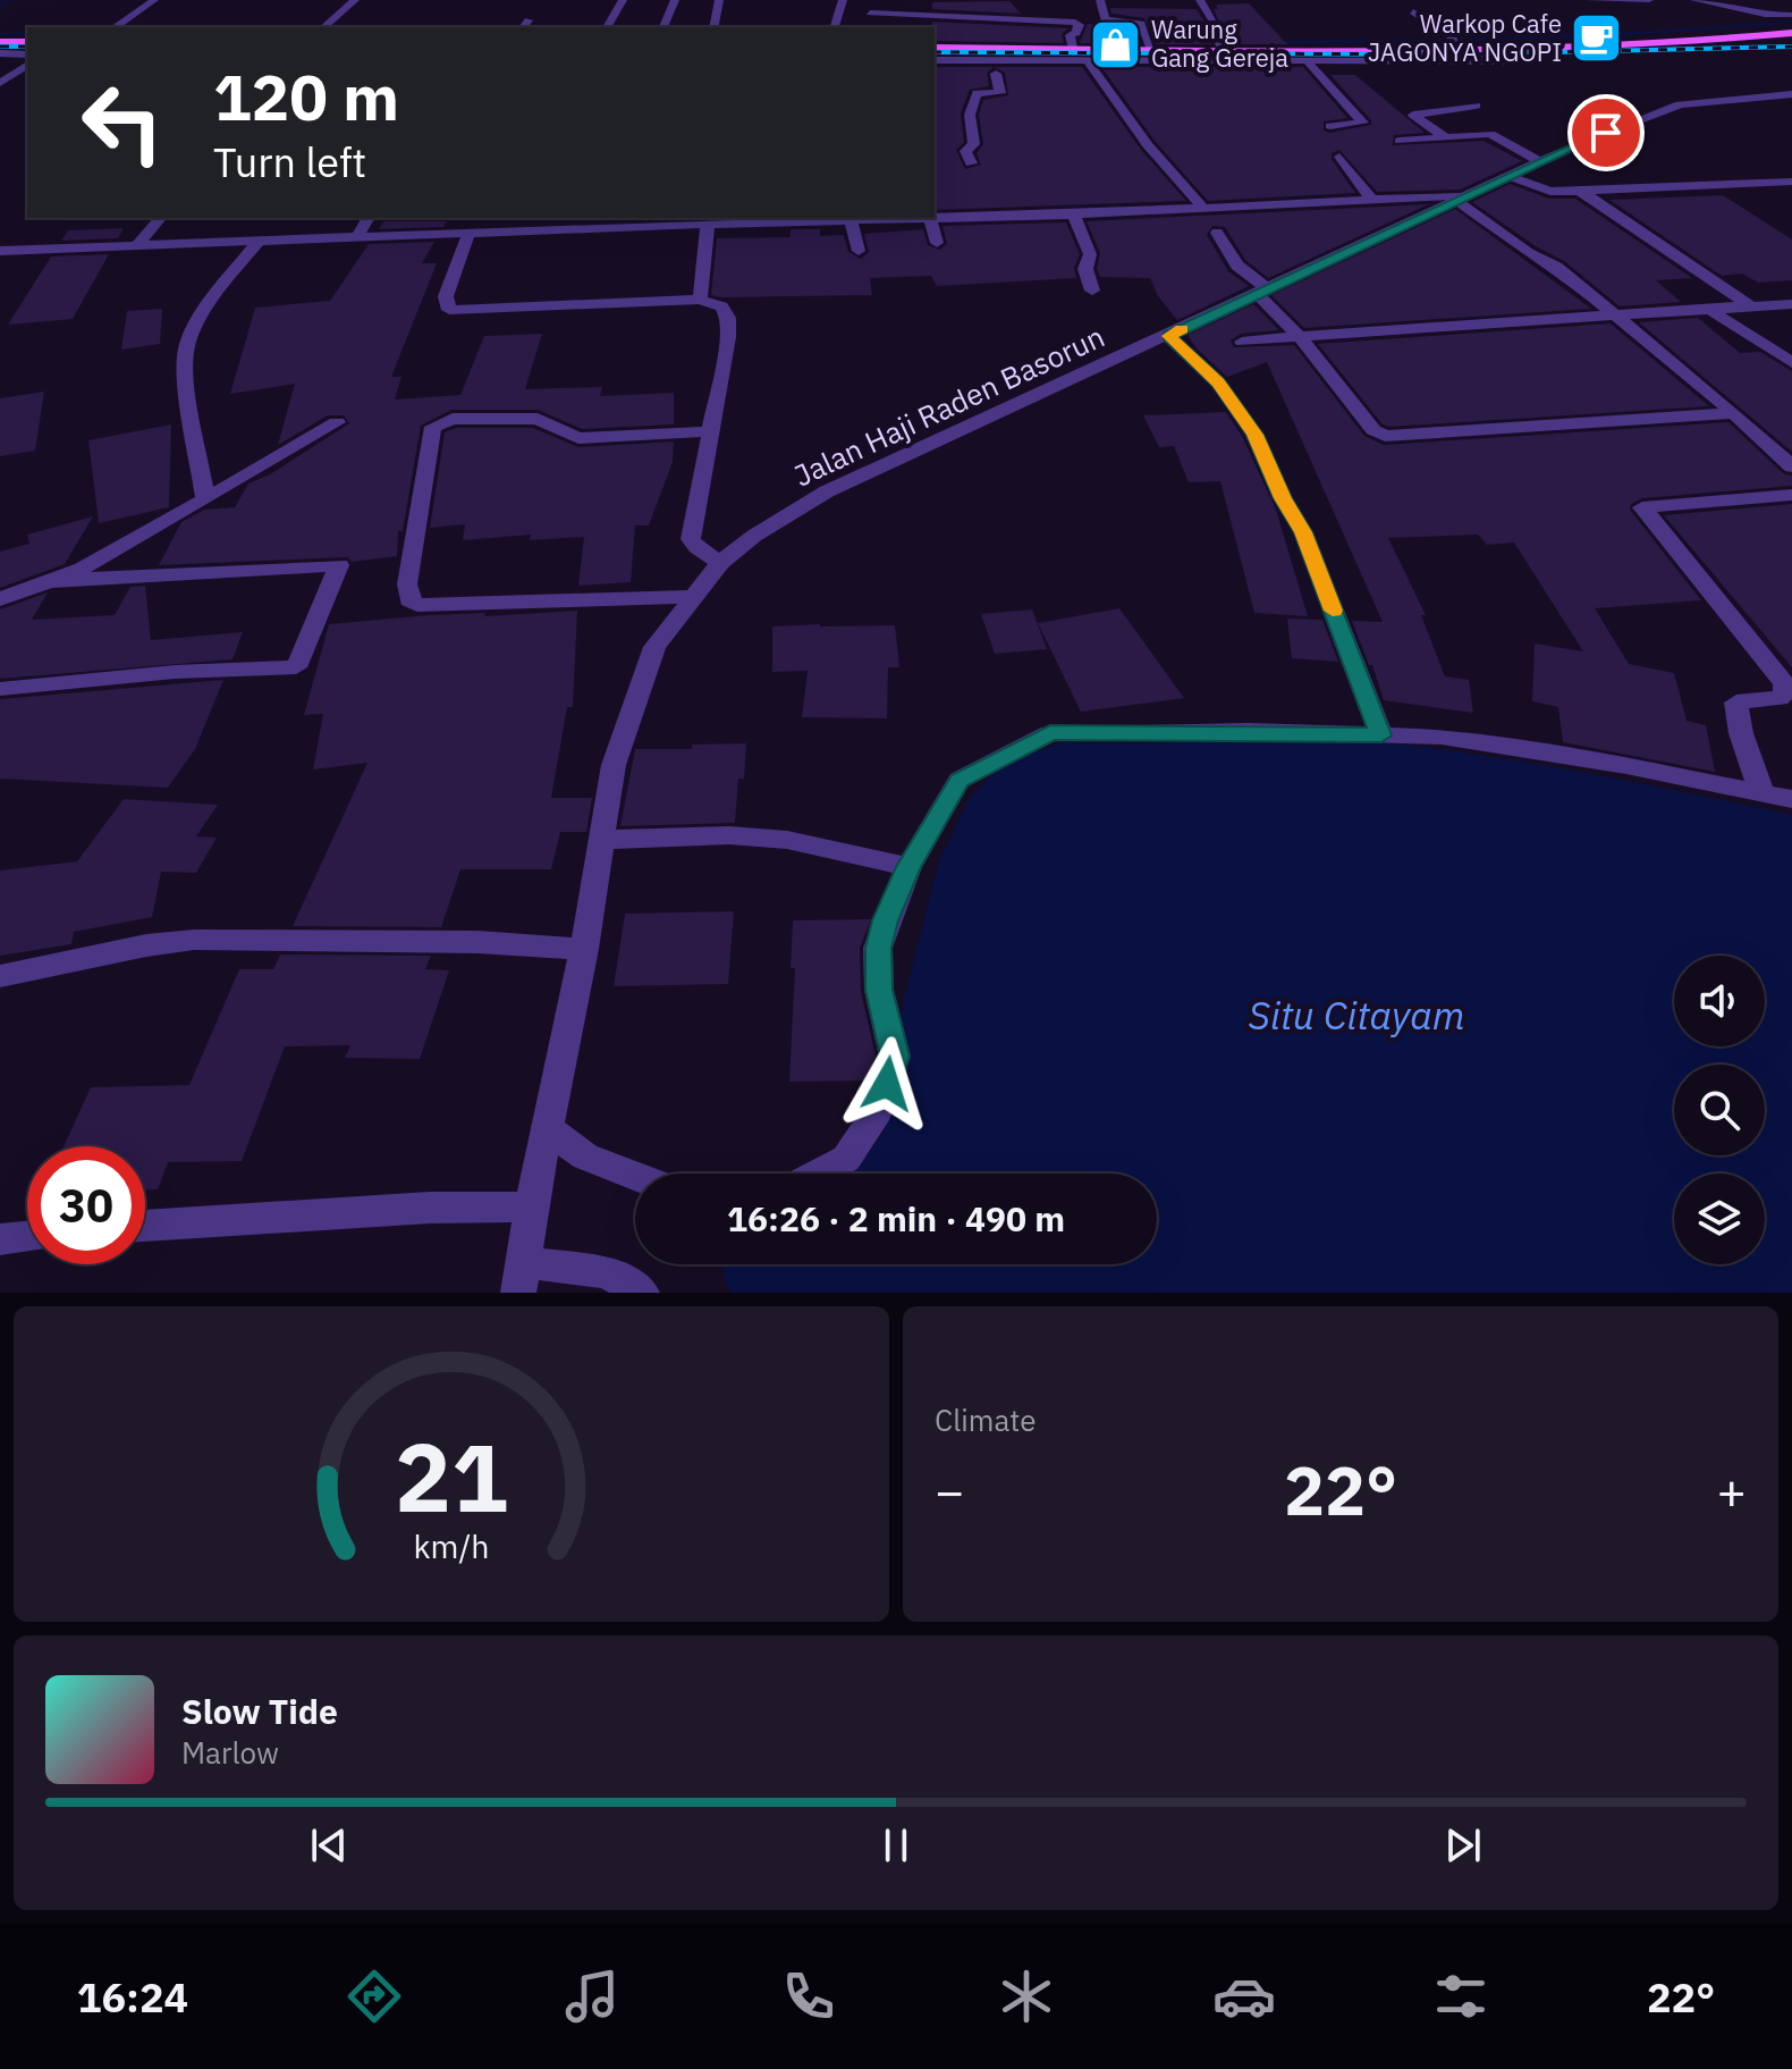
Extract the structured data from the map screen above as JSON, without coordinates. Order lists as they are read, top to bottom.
{
  "streets": {
    "street": ["Jalan Haji Raden Basorun"]
  },
  "water": ["Situ Citayam"],
  "places": {
    "cafe": ["Warkop Cafe JAGONYA NGOPI"],
    "shop": ["Warung Gang Gereja"]
  },
  "page": {
    "turn": ["120 m", "Turn left"],
    "limit": "30",
    "trip": "16:26 · 2 min · 490 m",
    "tile": "Climate",
    "heat": ["−", "22°", "+"],
    "song": ["Slow Tide", "Marlow"],
    "tabs": ["16:24", "22°"],
    "gauge": ["21", "km/h"]
  }
}
